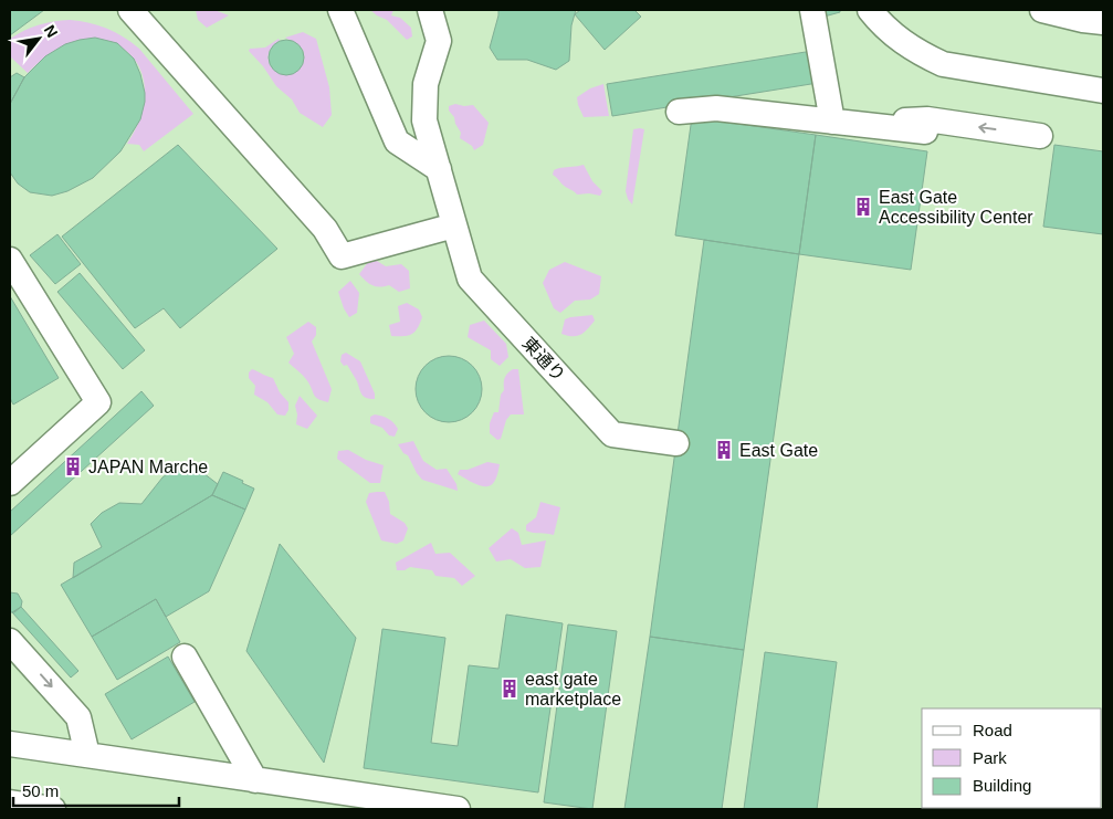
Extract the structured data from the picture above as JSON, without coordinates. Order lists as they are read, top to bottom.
{
  "streets": {
    "street": ["東通り"]
  },
  "places": {
    "building": [
      "East Gate Accessibility Center",
      "East Gate",
      "JAPAN Marche",
      "east gate marketplace"
    ]
  },
  "legend": ["Road", "Park", "Building"],
  "scale_bar": "50 m",
  "north": "top right"
}
